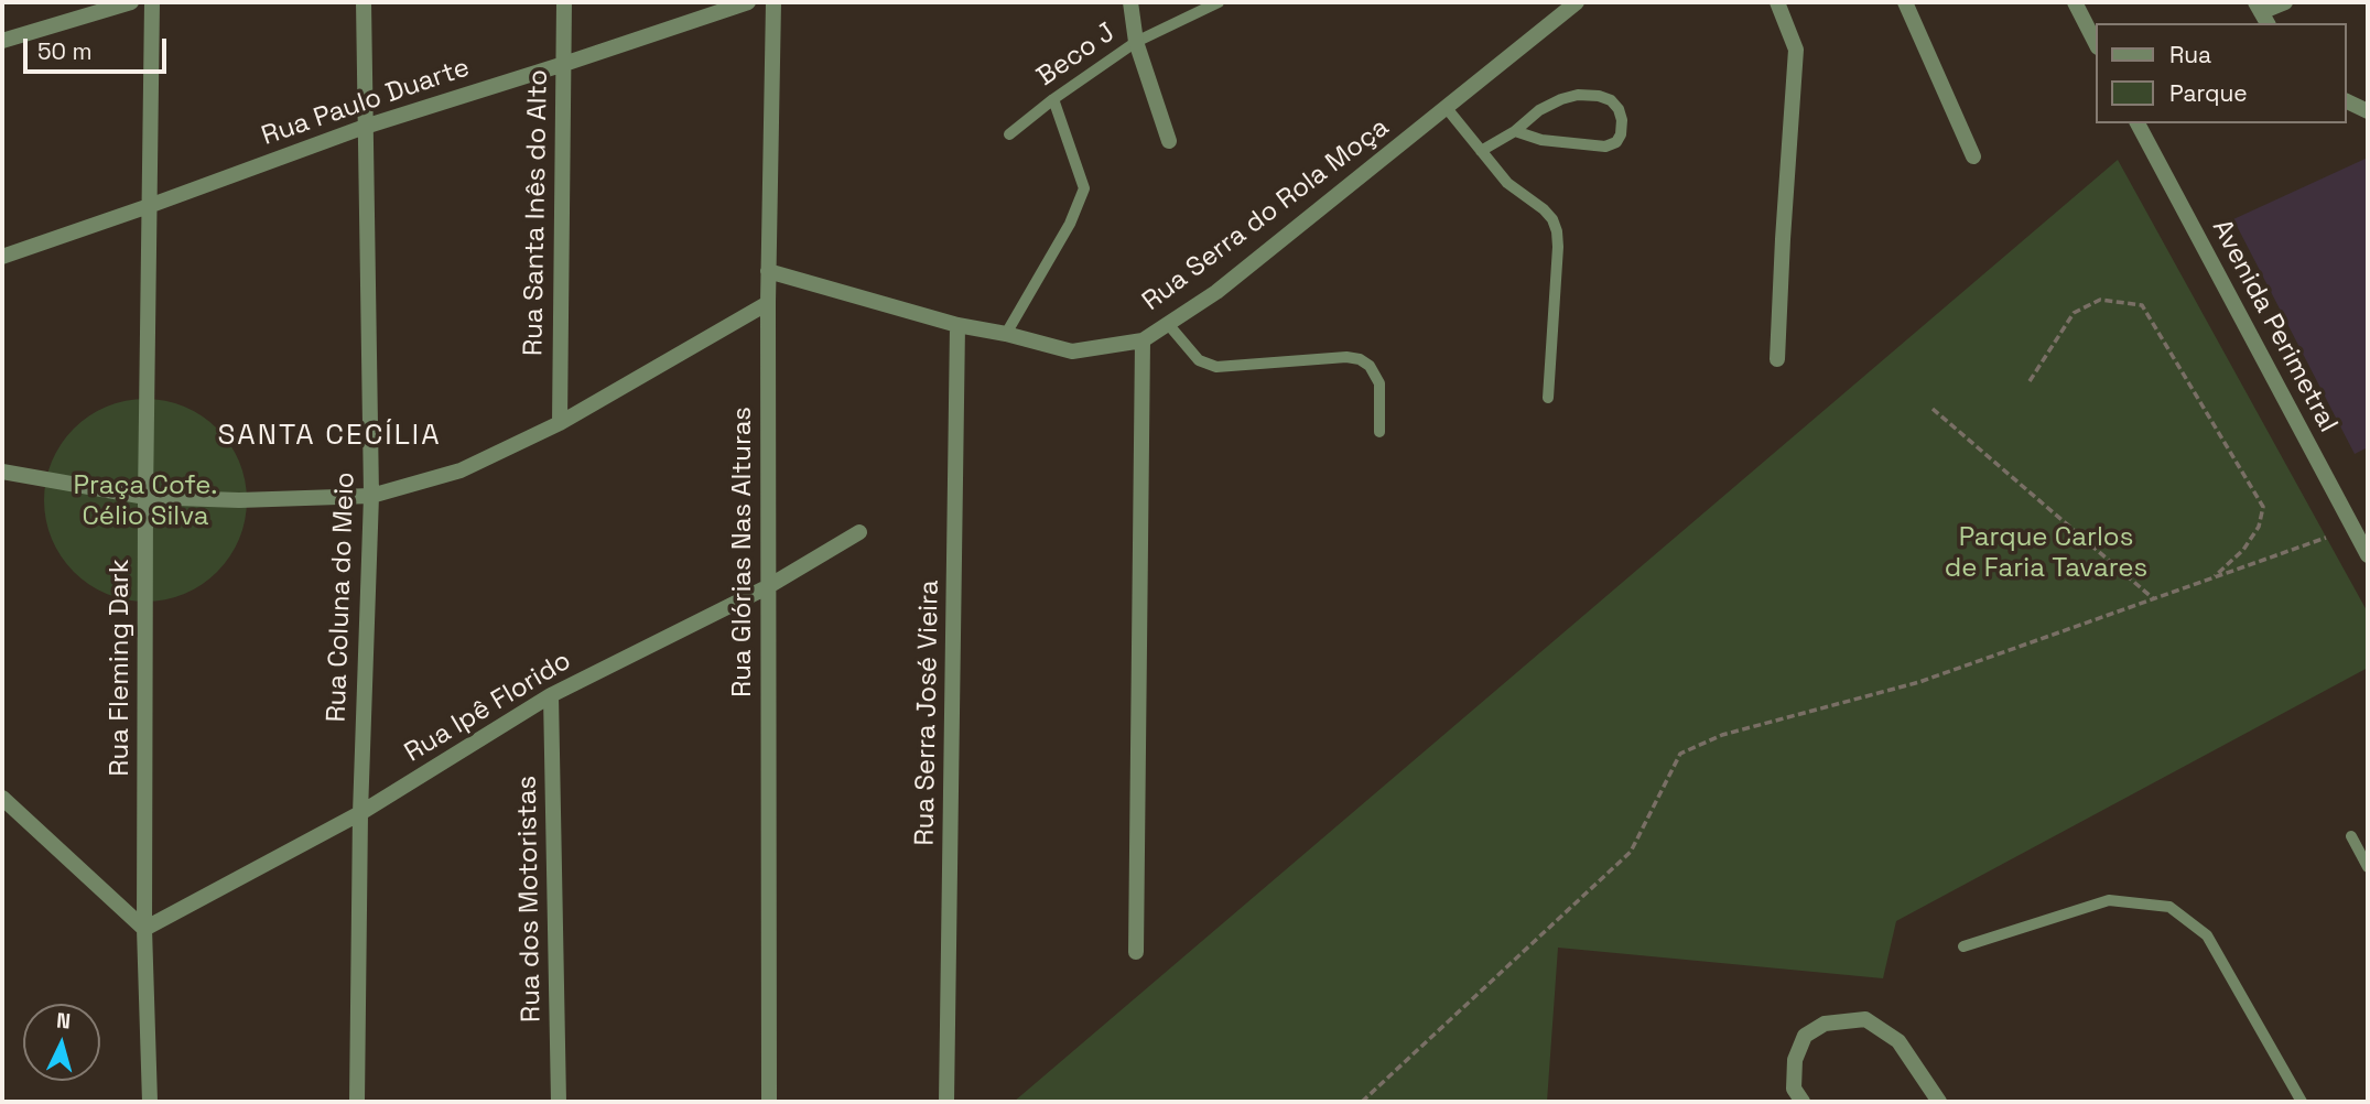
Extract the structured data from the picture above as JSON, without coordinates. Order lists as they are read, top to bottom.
{
  "streets": {
    "street": [
      "Rua Paulo Duarte",
      "Rua Santa Inês do Alto",
      "Rua Serra do Rola Moça",
      "Avenida Perimetral",
      "Rua Glórias Nas Alturas",
      "Rua Coluna do Meio",
      "Rua Fleming Dark",
      "Rua Ipê Florido",
      "Rua Serra José Vieira",
      "Rua dos Motoristas"
    ],
    "lane": ["Beco J"]
  },
  "crossings": [
    ["Rua Paulo Duarte", "Rua Santa Inês do Alto"],
    ["Rua Paulo Duarte", "Rua Coluna do Meio"],
    ["Rua Paulo Duarte", "Rua Fleming Dark"],
    ["Rua Serra do Rola Moça", "Rua Glórias Nas Alturas"],
    ["Rua Serra do Rola Moça", "Rua Serra José Vieira"],
    ["Rua Glórias Nas Alturas", "Rua Ipê Florido"],
    ["Rua Coluna do Meio", "Rua Ipê Florido"],
    ["Rua Fleming Dark", "Rua Ipê Florido"],
    ["Rua Ipê Florido", "Rua dos Motoristas"]
  ],
  "districts": ["SANTA CECÍLIA"],
  "parks": ["Praça Cofe. Célio Silva", "Parque Carlos de Faria Tavares"],
  "legend": ["Rua", "Parque"],
  "scale_bar": "50 m",
  "north": "top"
}
